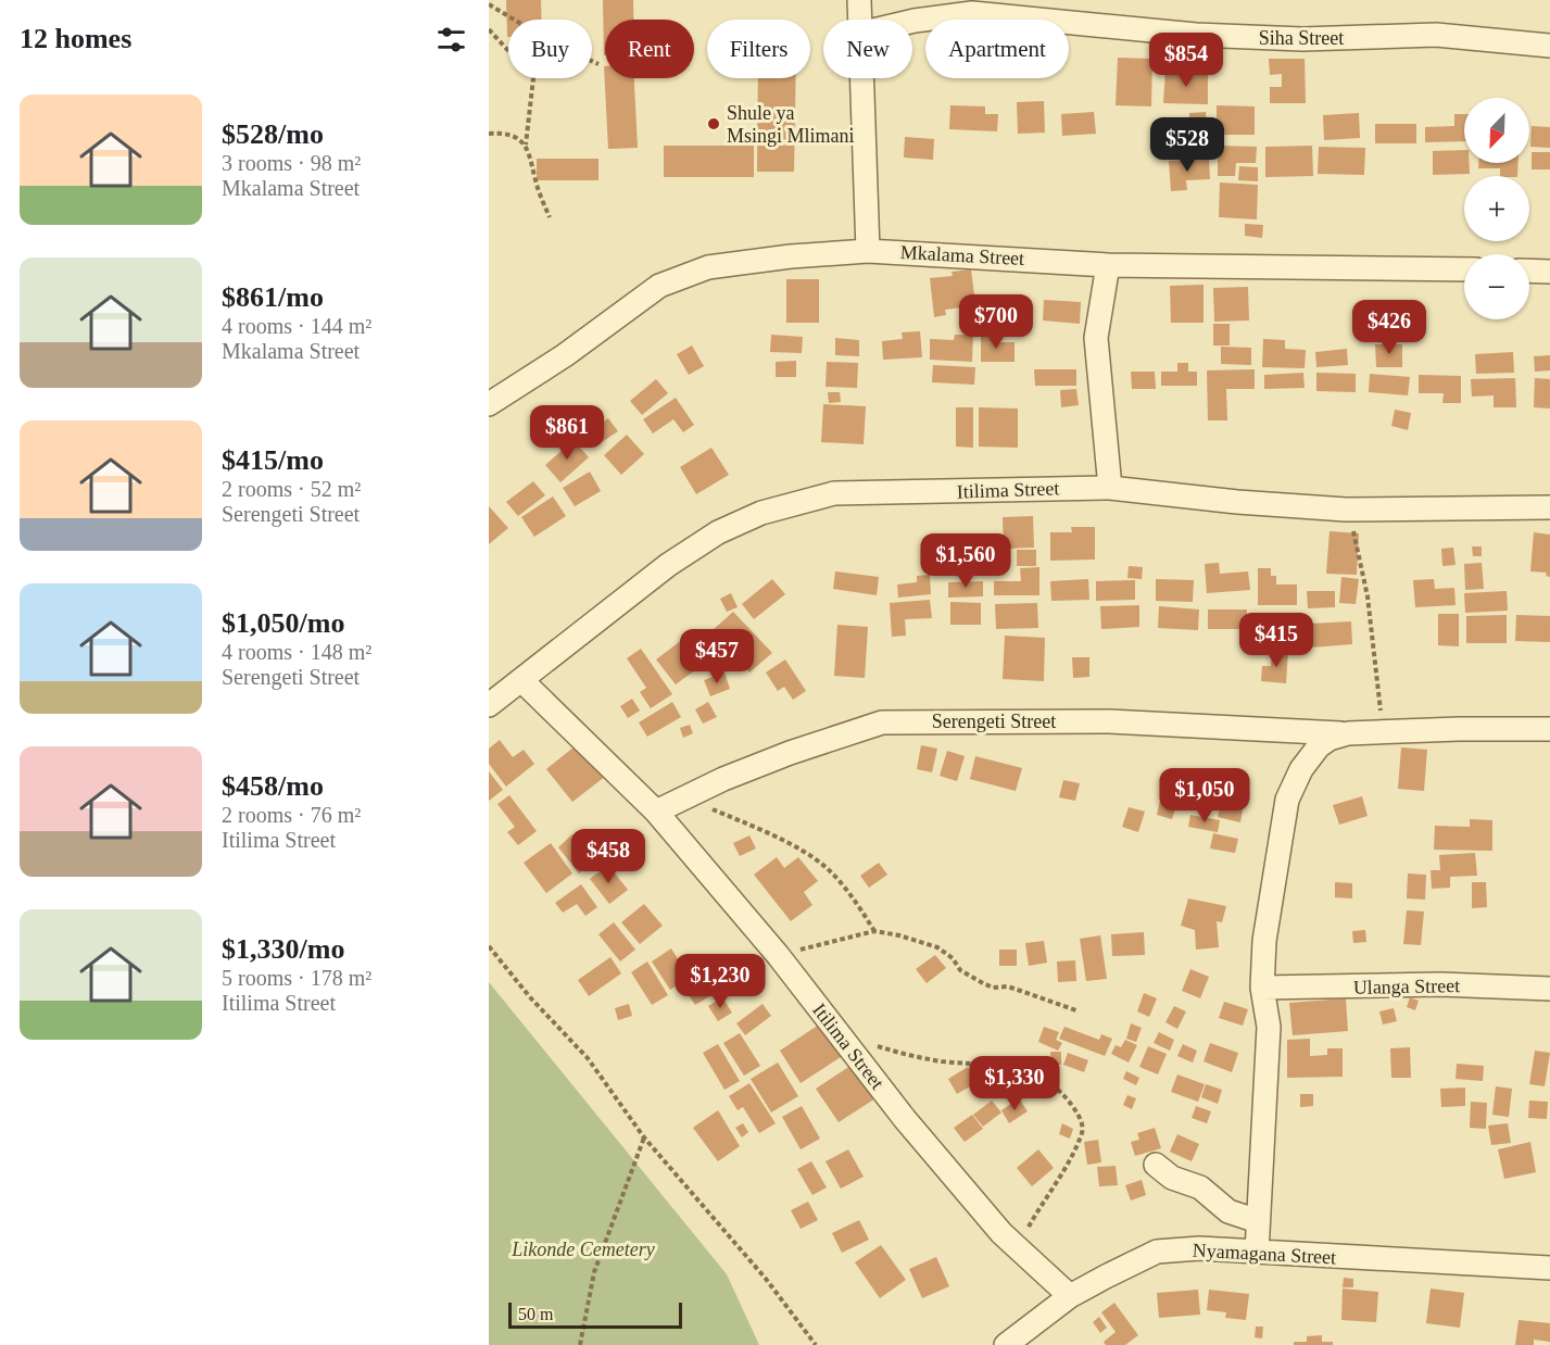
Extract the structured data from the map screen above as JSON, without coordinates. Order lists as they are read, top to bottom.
{
  "streets": {
    "street": [
      "Siha Street",
      "Mkalama Street",
      "Itilima Street",
      "Serengeti Street",
      "Ulanga Street",
      "Nyamagana Street"
    ]
  },
  "crossings": [
    ["Itilima Street", "Serengeti Street"],
    ["Itilima Street", "Nyamagana Street"],
    ["Serengeti Street", "Ulanga Street"],
    ["Serengeti Street", "Nyamagana Street"]
  ],
  "parks": ["Likonde Cemetery"],
  "places": ["Shule ya Msingi Mlimani"],
  "scale_bar": "50 m",
  "north": "bottom left",
  "page": {
    "heading": "12 homes",
    "chip": [
      "Buy",
      "Rent",
      "Filters",
      "New",
      "Apartment"
    ],
    "price": [
      "$854",
      "$528",
      "$700",
      "$426",
      "$861",
      "$1,560",
      "$415",
      "$457",
      "$1,050",
      "$458",
      "$1,230",
      "$1,330"
    ],
    "list": [
      {
        "name": "$528/mo",
        "note": "3 rooms · 98 m² · Mkalama Street"
      },
      {
        "name": "$861/mo",
        "note": "4 rooms · 144 m² · Mkalama Street"
      },
      {
        "name": "$415/mo",
        "note": "2 rooms · 52 m² · Serengeti Street"
      },
      {
        "name": "$1,050/mo",
        "note": "4 rooms · 148 m² · Serengeti Street"
      },
      {
        "name": "$458/mo",
        "note": "2 rooms · 76 m² · Itilima Street"
      },
      {
        "name": "$1,330/mo",
        "note": "5 rooms · 178 m² · Itilima Street"
      }
    ],
    "map_buttons": ["+", "−"],
    "scale": "50 m"
  }
}
